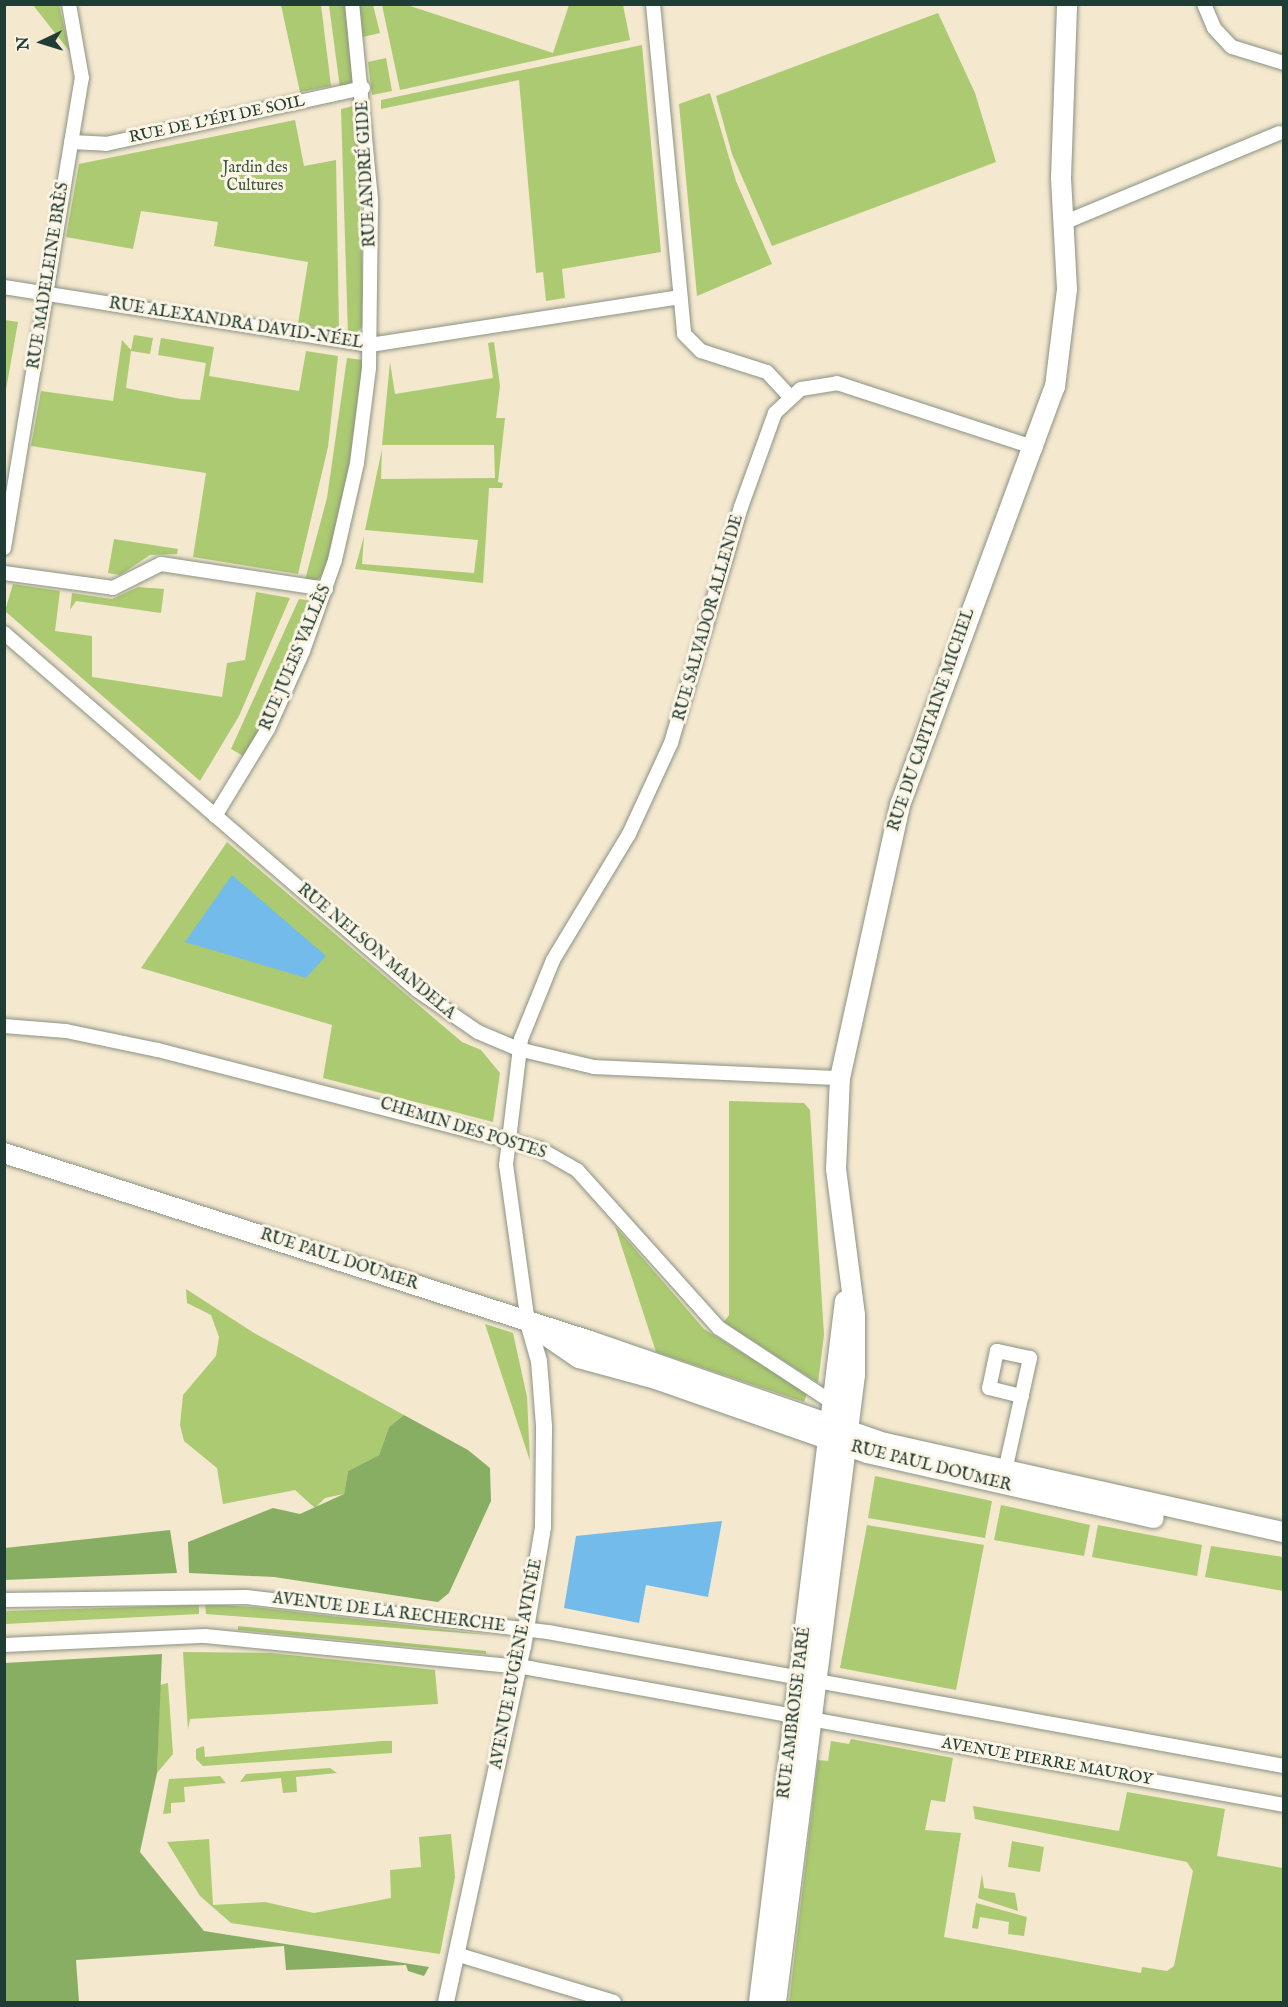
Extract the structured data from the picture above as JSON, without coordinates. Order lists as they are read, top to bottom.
{
  "streets": {
    "main road": ["RUE DU CAPITAINE MICHEL", "RUE PAUL DOUMER", "RUE AMBROISE PARÉ"],
    "street": [
      "RUE DE L'ÉPI DE SOIL",
      "RUE ANDRÉ GIDE",
      "RUE MADELEINE BRÈS",
      "RUE ALEXANDRA DAVID-NÉEL",
      "RUE SALVADOR ALLENDE",
      "RUE JULES VALLÈS",
      "RUE NELSON MANDELA",
      "CHEMIN DES POSTES",
      "AVENUE DE LA RECHERCHE",
      "AVENUE EUGÈNE AVINÉE",
      "AVENUE PIERRE MAUROY"
    ]
  },
  "crossings": [
    ["RUE DE L'ÉPI DE SOIL", "RUE ANDRÉ GIDE"],
    ["RUE DE L'ÉPI DE SOIL", "RUE MADELEINE BRÈS"],
    ["RUE ANDRÉ GIDE", "RUE ALEXANDRA DAVID-NÉEL"],
    ["RUE ANDRÉ GIDE", "RUE JULES VALLÈS"],
    ["RUE MADELEINE BRÈS", "RUE ALEXANDRA DAVID-NÉEL"],
    ["RUE ALEXANDRA DAVID-NÉEL", "RUE JULES VALLÈS"],
    ["RUE SALVADOR ALLENDE", "RUE DU CAPITAINE MICHEL"],
    ["RUE SALVADOR ALLENDE", "RUE NELSON MANDELA"],
    ["RUE SALVADOR ALLENDE", "CHEMIN DES POSTES"],
    ["RUE SALVADOR ALLENDE", "RUE PAUL DOUMER"],
    ["RUE SALVADOR ALLENDE", "AVENUE EUGÈNE AVINÉE"],
    ["RUE JULES VALLÈS", "RUE NELSON MANDELA"],
    ["RUE DU CAPITAINE MICHEL", "RUE NELSON MANDELA"],
    ["RUE DU CAPITAINE MICHEL", "CHEMIN DES POSTES"],
    ["RUE DU CAPITAINE MICHEL", "RUE PAUL DOUMER"],
    ["RUE DU CAPITAINE MICHEL", "RUE AMBROISE PARÉ"],
    ["CHEMIN DES POSTES", "RUE PAUL DOUMER"],
    ["CHEMIN DES POSTES", "RUE AMBROISE PARÉ"],
    ["RUE PAUL DOUMER", "AVENUE EUGÈNE AVINÉE"],
    ["RUE PAUL DOUMER", "RUE AMBROISE PARÉ"],
    ["AVENUE DE LA RECHERCHE", "AVENUE EUGÈNE AVINÉE"],
    ["AVENUE DE LA RECHERCHE", "RUE AMBROISE PARÉ"],
    ["RUE AMBROISE PARÉ", "AVENUE PIERRE MAUROY"]
  ],
  "parks": ["Jardin des Cultures"],
  "north": "left"
}
